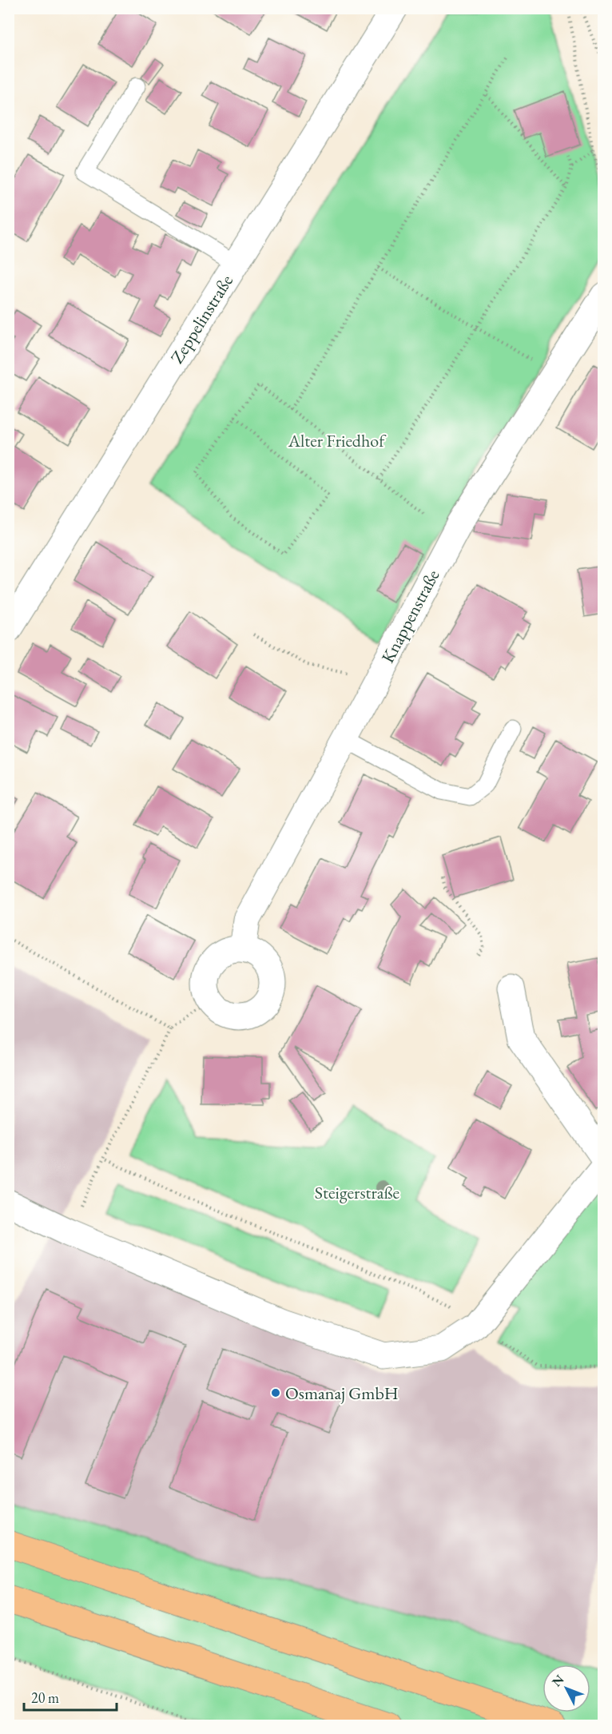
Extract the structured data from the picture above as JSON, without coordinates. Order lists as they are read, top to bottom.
{
  "streets": {
    "street": ["Zeppelinstraße", "Knappenstraße"]
  },
  "parks": ["Alter Friedhof", "Steigerstraße"],
  "places": ["Osmanaj GmbH"],
  "scale_bar": "20 m",
  "north": "top left"
}
